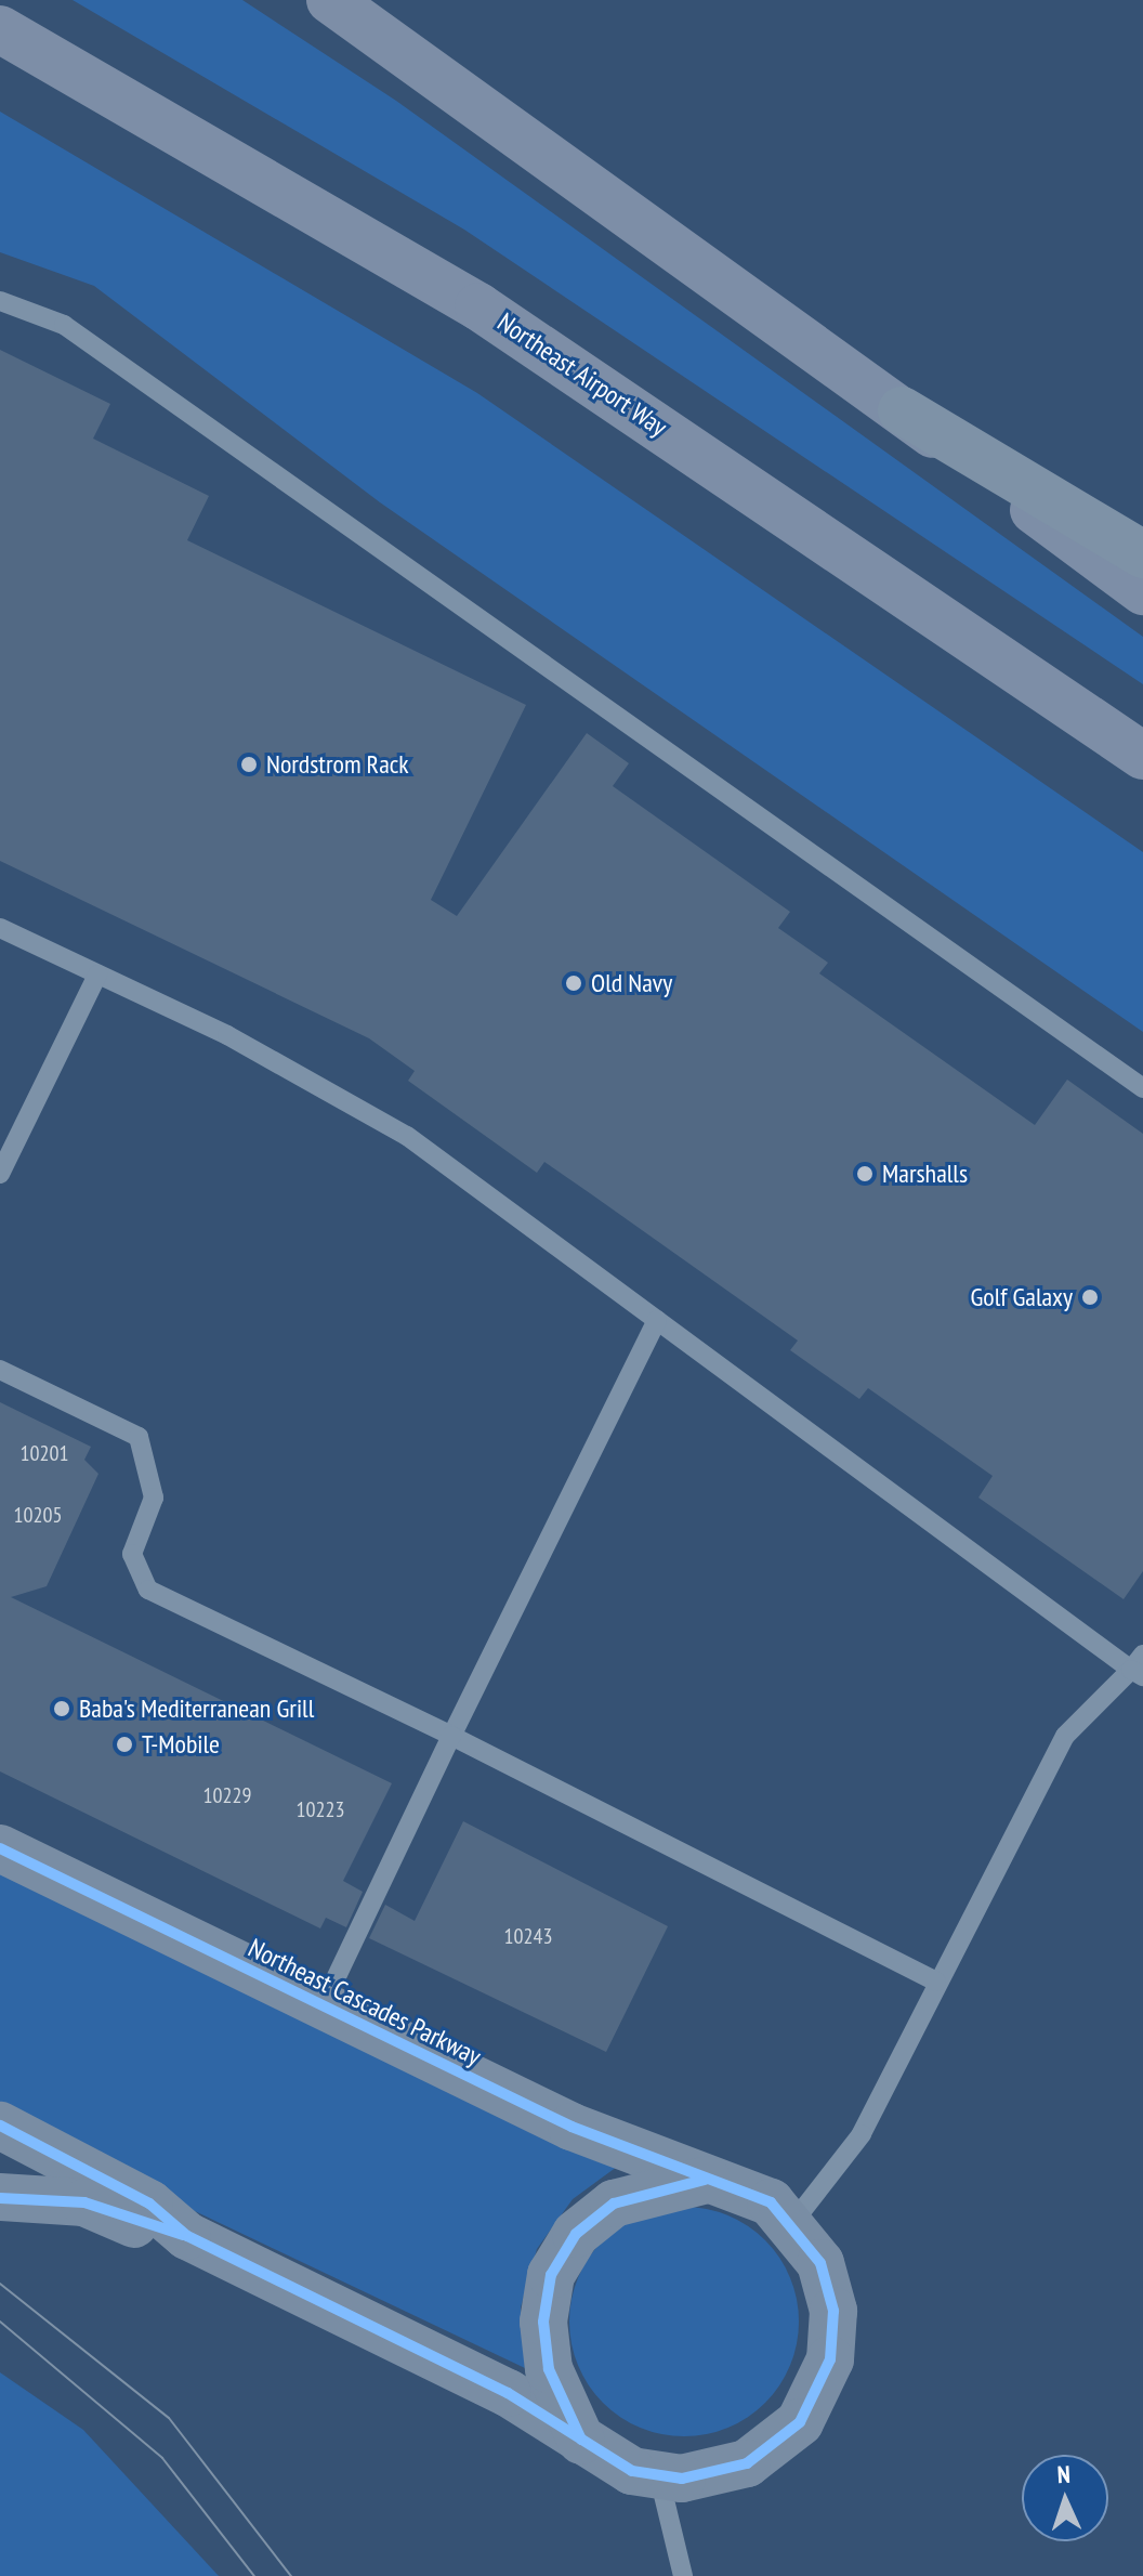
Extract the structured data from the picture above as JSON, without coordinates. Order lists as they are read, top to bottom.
{
  "streets": {
    "main road": ["Northeast Airport Way"],
    "street": ["Northeast Cascades Parkway"]
  },
  "places": [
    "Nordstrom Rack",
    "Old Navy",
    "Marshalls",
    "Golf Galaxy",
    "Baba's Mediterranean Grill",
    "T-Mobile"
  ],
  "house_numbers": [
    "10201",
    "10205",
    "10229",
    "10223",
    "10243"
  ],
  "north": "top"
}
